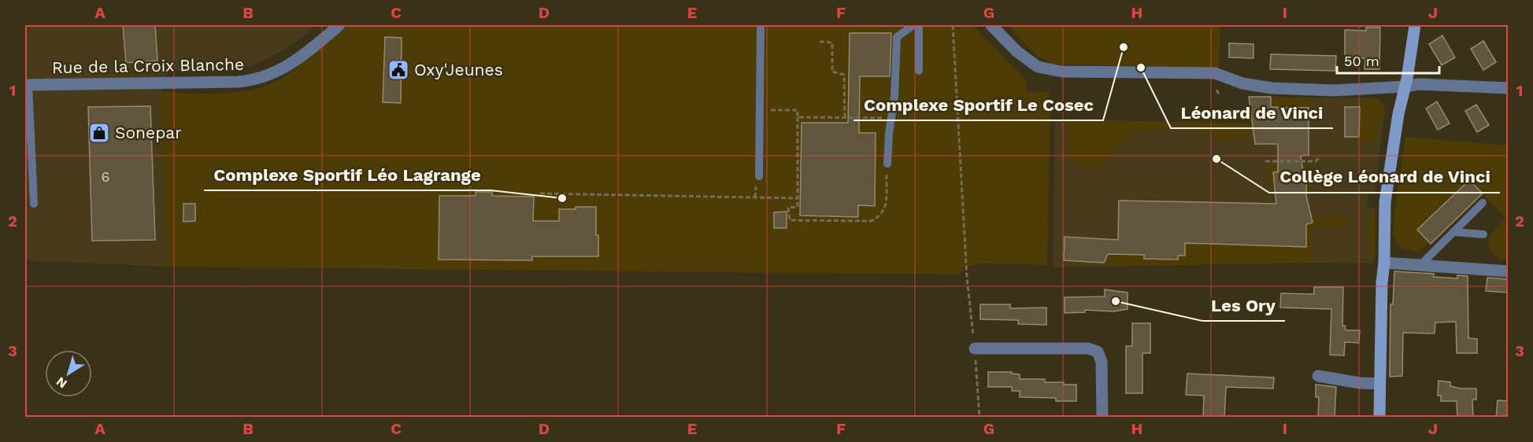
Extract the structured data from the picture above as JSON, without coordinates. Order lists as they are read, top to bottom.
{
  "streets": {
    "street": ["Rue de la Croix Blanche"]
  },
  "places": {
    "other": [
      "Complexe Sportif Le Cosec",
      "Léonard de Vinci",
      "Collège Léonard de Vinci",
      "Complexe Sportif Léo Lagrange",
      "Les Ory"
    ],
    "public building": ["Oxy'Jeunes"],
    "shop": ["Sonepar"]
  },
  "house_numbers": ["6"],
  "scale_bar": "50 m",
  "north": "bottom left",
  "grid": {
    "columns": [
      "A",
      "B",
      "C",
      "D",
      "E",
      "F",
      "G",
      "H",
      "I",
      "J"
    ],
    "rows": ["1", "2", "3"]
  }
}
